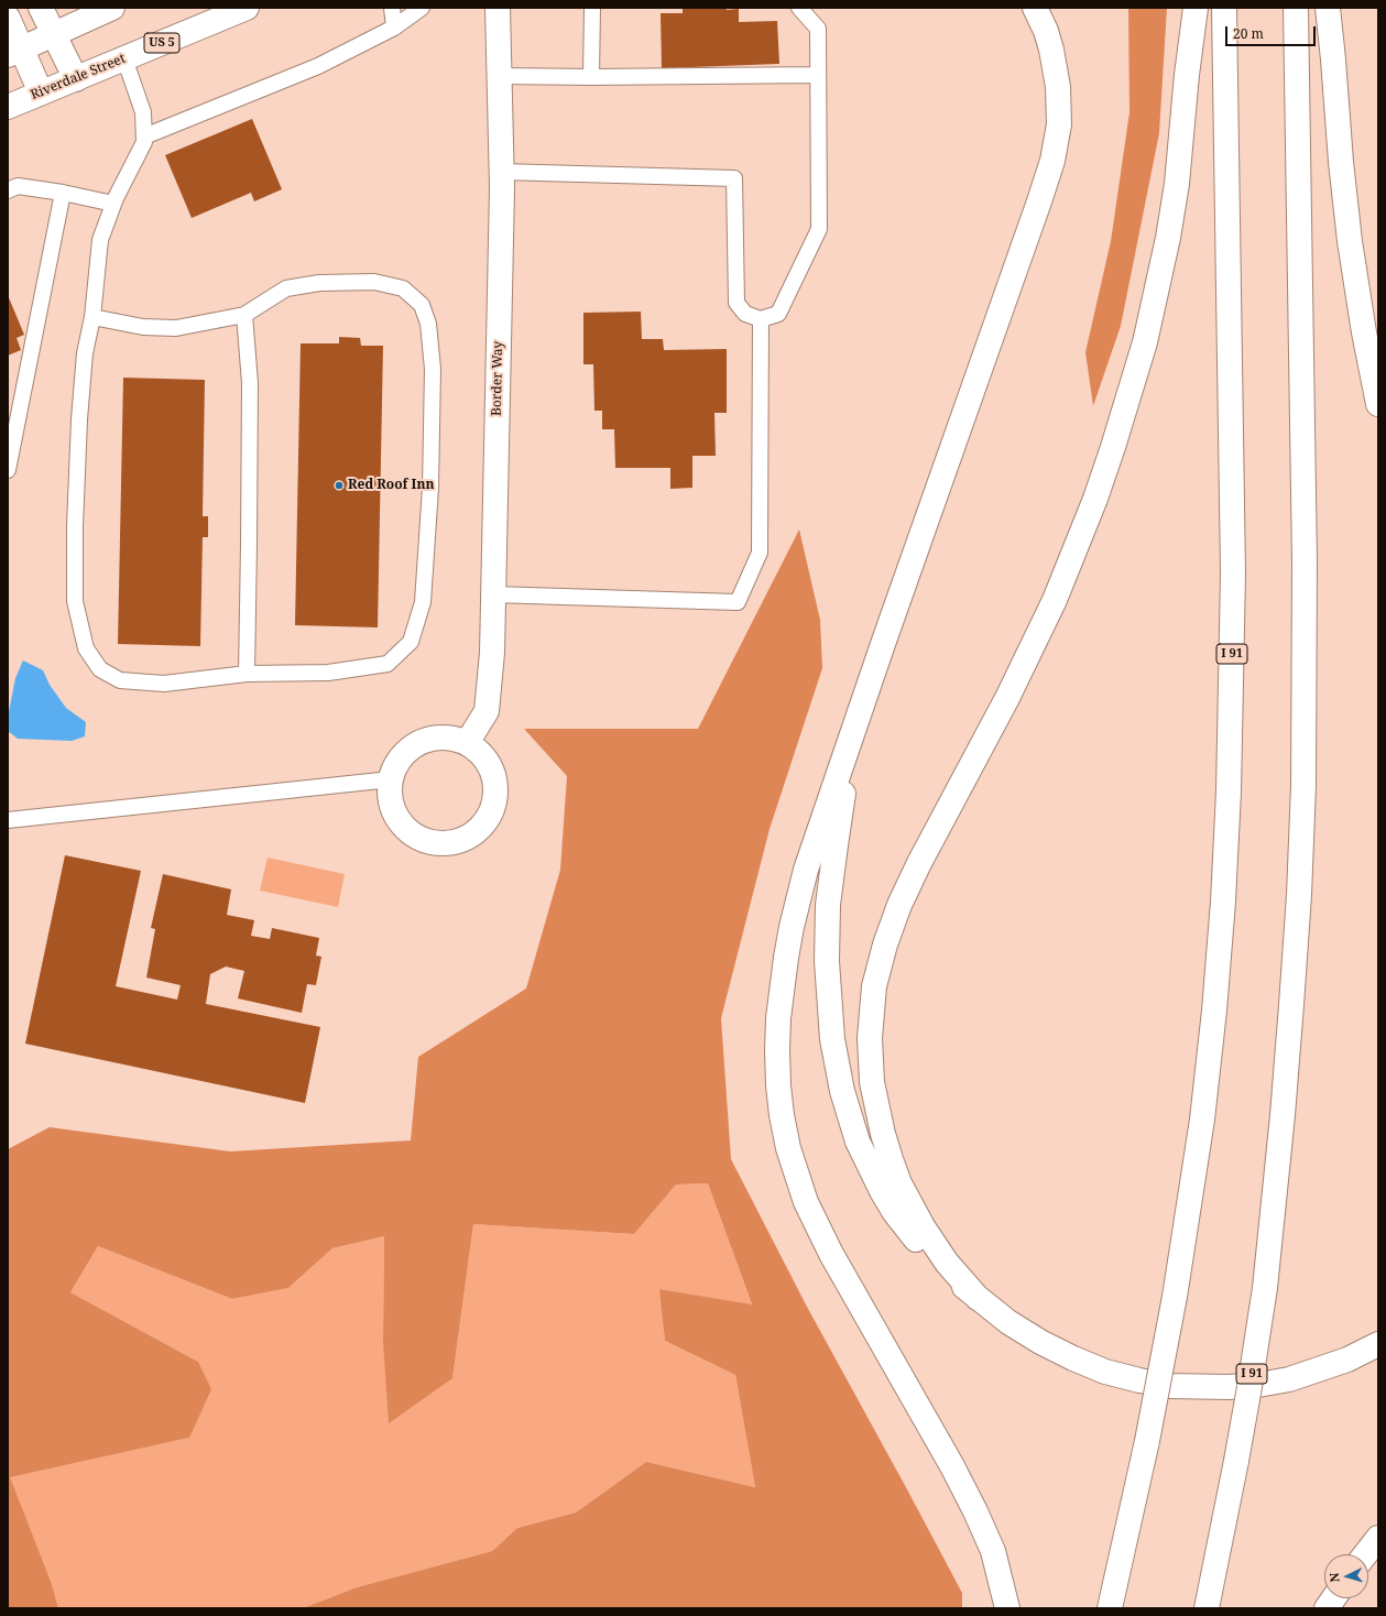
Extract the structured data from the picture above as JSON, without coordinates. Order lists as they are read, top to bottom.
{
  "streets": {
    "main road": [
      "US 5",
      "Riverdale Street",
      "Border Way",
      "I 91"
    ]
  },
  "places": ["Red Roof Inn"],
  "scale_bar": "20 m",
  "north": "left"
}
